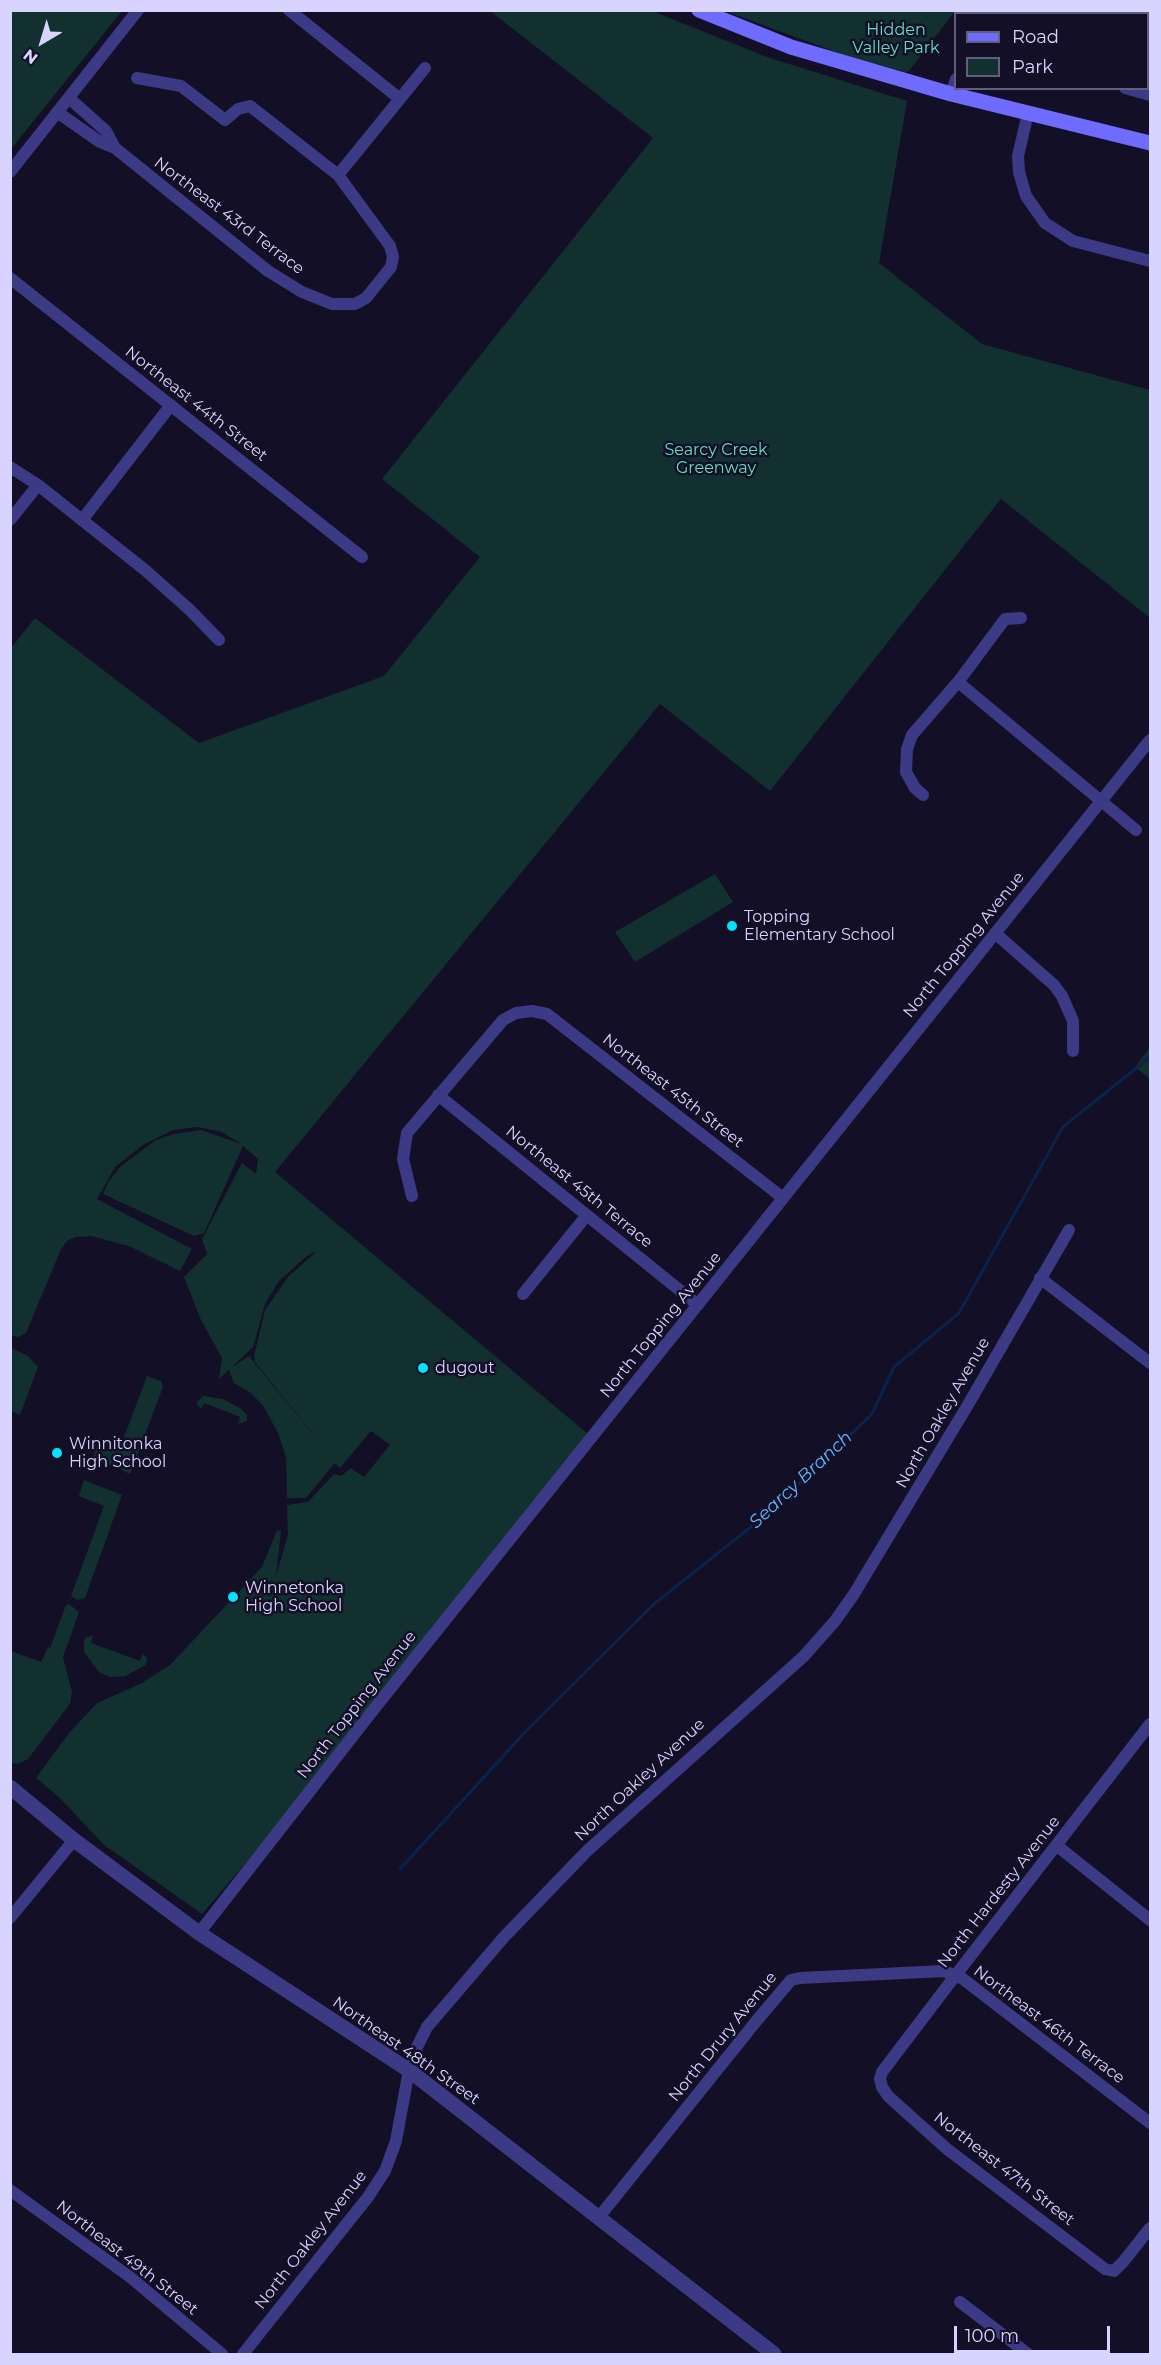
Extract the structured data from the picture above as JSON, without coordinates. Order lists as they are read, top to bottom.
{
  "streets": {
    "street": [
      "Northeast 43rd Terrace",
      "Northeast 44th Street",
      "North Topping Avenue",
      "Northeast 45th Street",
      "Northeast 45th Terrace",
      "North Oakley Avenue",
      "North Hardesty Avenue",
      "Northeast 46th Terrace",
      "North Drury Avenue",
      "Northeast 48th Street",
      "Northeast 47th Street",
      "Northeast 49th Street"
    ]
  },
  "crossings": [
    ["North Topping Avenue", "Northeast 45th Street"],
    ["North Topping Avenue", "Northeast 45th Terrace"],
    ["North Topping Avenue", "Northeast 48th Street"],
    ["Northeast 45th Street", "Northeast 45th Terrace"],
    ["North Oakley Avenue", "Northeast 48th Street"],
    ["North Hardesty Avenue", "Northeast 46th Terrace"],
    ["North Hardesty Avenue", "North Drury Avenue"],
    ["North Hardesty Avenue", "Northeast 47th Street"],
    ["Northeast 46th Terrace", "North Drury Avenue"],
    ["North Drury Avenue", "Northeast 48th Street"]
  ],
  "water": ["Searcy Branch"],
  "parks": ["Hidden Valley Park", "Searcy Creek Greenway"],
  "places": [
    "Topping Elementary School",
    "dugout",
    "Winnitonka High School",
    "Winnetonka High School"
  ],
  "legend": ["Road", "Park"],
  "scale_bar": "100 m",
  "north": "bottom left"
}
